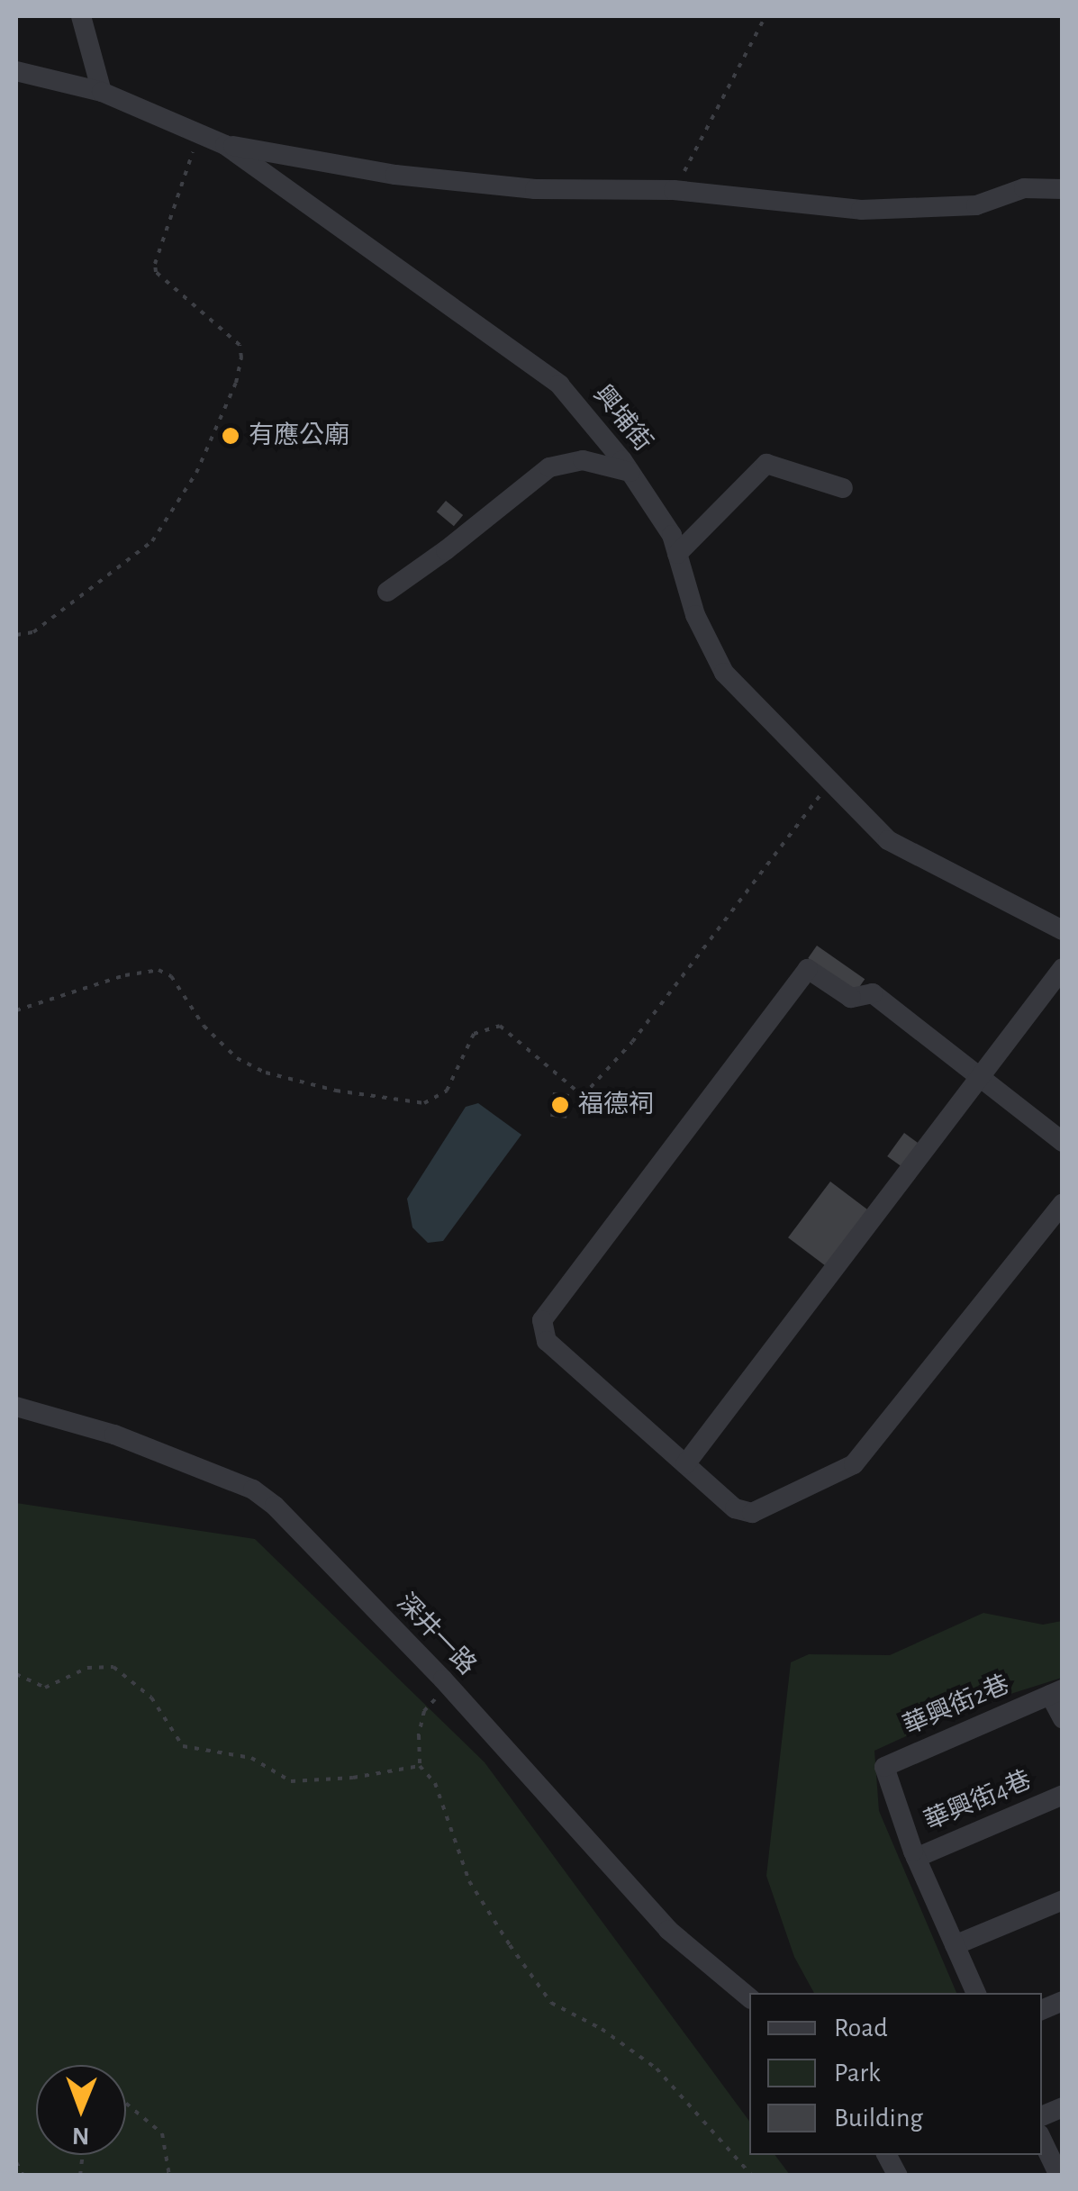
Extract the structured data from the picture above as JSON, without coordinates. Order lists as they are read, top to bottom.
{
  "streets": {
    "street": [
      "興埔街",
      "深井一路",
      "華興街2巷",
      "華興街4巷"
    ]
  },
  "crossings": [
    ["華興街2巷", "華興街4巷"]
  ],
  "places": ["有應公廟", "福德祠"],
  "legend": ["Road", "Park", "Building"],
  "north": "bottom"
}
